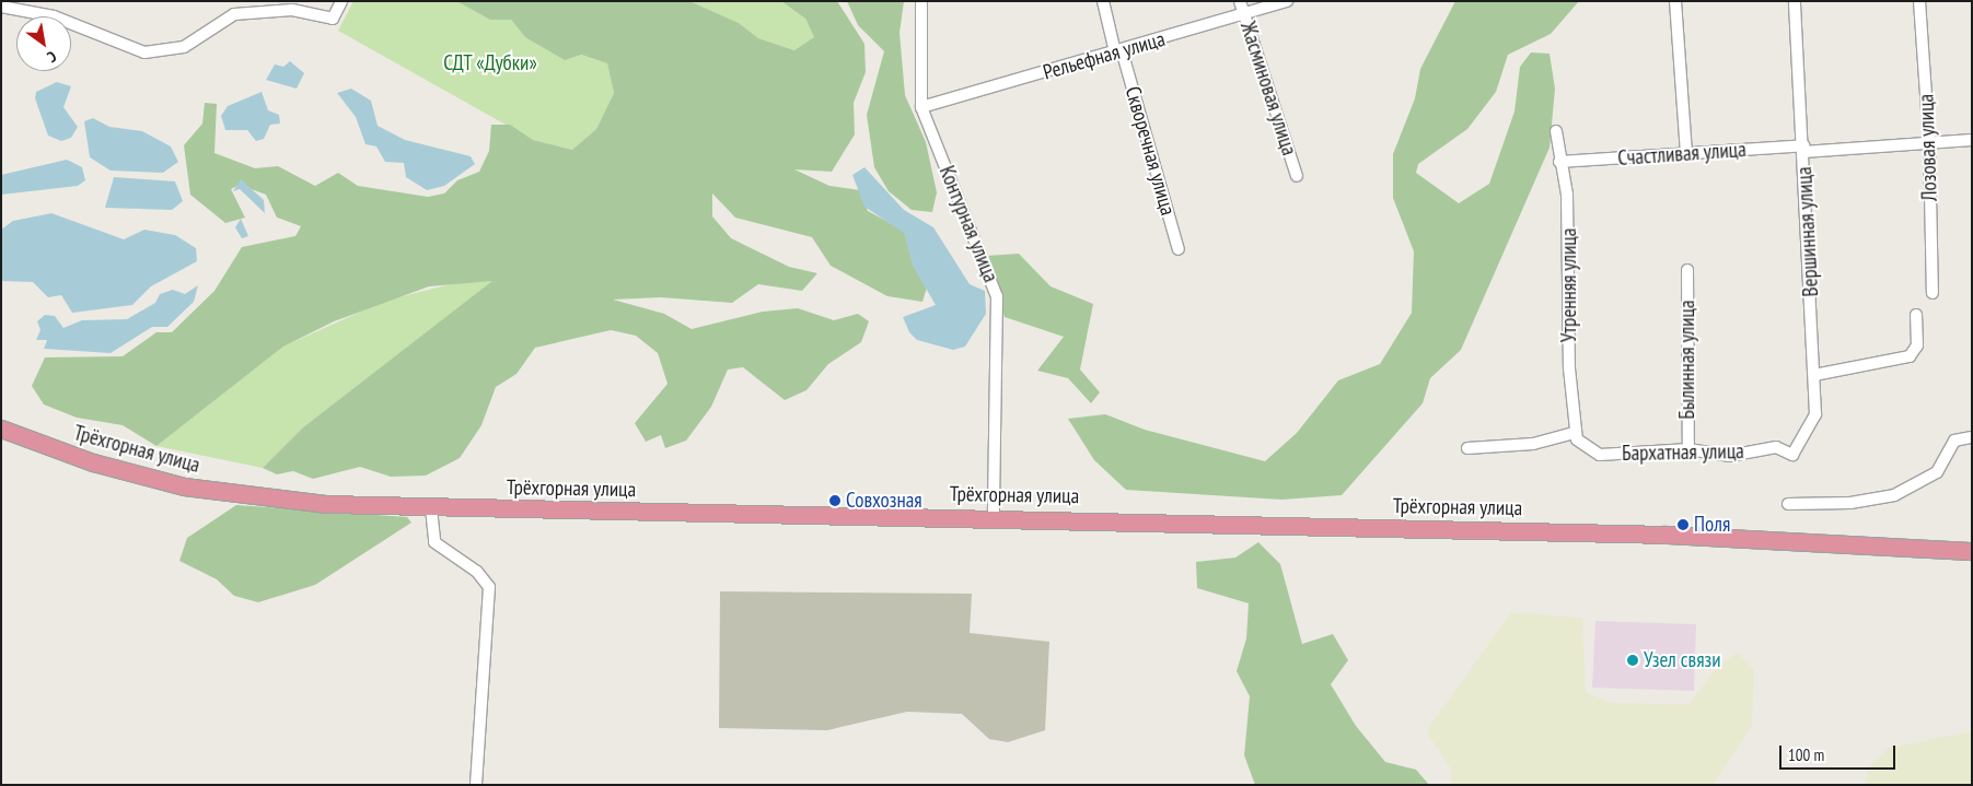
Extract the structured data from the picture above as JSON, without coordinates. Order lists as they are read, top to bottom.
{
  "streets": {
    "highway": ["Трёхгорная улица"],
    "street": [
      "Рельефная улица",
      "Жасминовая улица",
      "Лозовая улица",
      "Скворечная улица",
      "Счастливая улица",
      "Контурная улица",
      "Вершинная улица",
      "Утренняя улица",
      "Былинная улица",
      "Бархатная улица"
    ]
  },
  "crossings": [
    ["Рельефная улица", "Жасминовая улица"],
    ["Рельефная улица", "Скворечная улица"],
    ["Рельефная улица", "Контурная улица"],
    ["Лозовая улица", "Счастливая улица"],
    ["Счастливая улица", "Вершинная улица"],
    ["Счастливая улица", "Утренняя улица"],
    ["Контурная улица", "Трёхгорная улица"],
    ["Вершинная улица", "Бархатная улица"],
    ["Утренняя улица", "Бархатная улица"],
    ["Былинная улица", "Бархатная улица"]
  ],
  "parks": ["СДТ «Дубки»"],
  "places": ["Совхозная", "Поля", "Узел связи"],
  "scale_bar": "100 m",
  "north": "bottom right"
}
